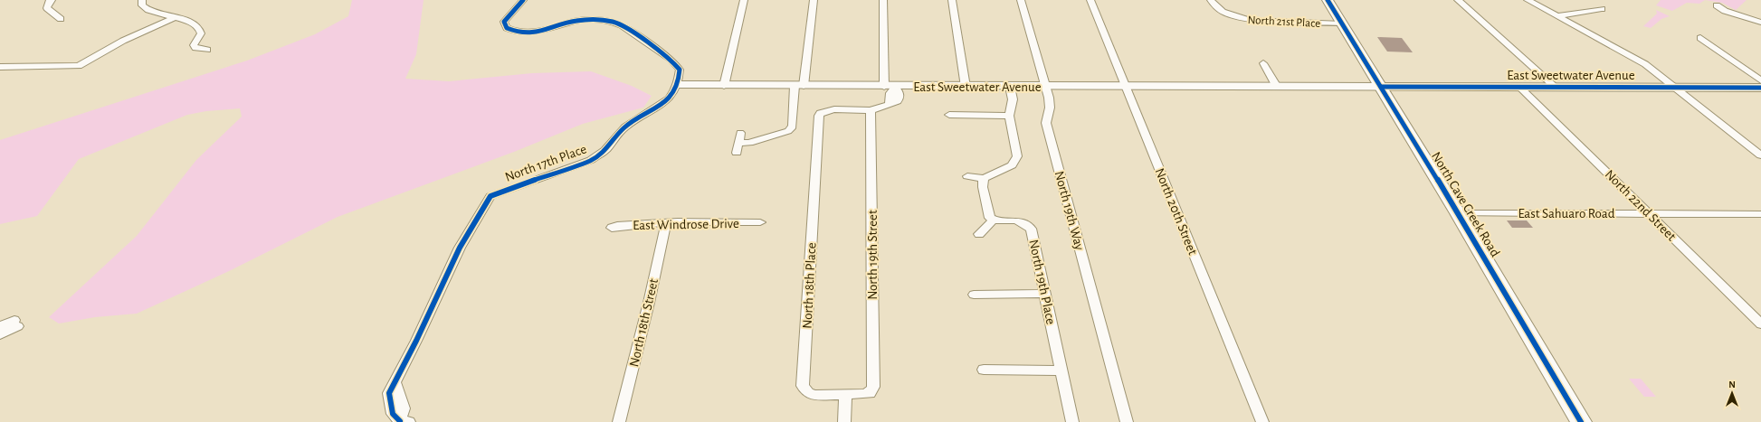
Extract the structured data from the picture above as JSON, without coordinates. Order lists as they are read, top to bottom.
{
  "streets": {
    "main road": ["North Cave Creek Road"],
    "street": [
      "North 21st Place",
      "East Sweetwater Avenue",
      "North 17th Place",
      "North 22nd Street",
      "North 19th Way",
      "North 20th Street",
      "East Sahuaro Road",
      "East Windrose Drive",
      "North 19th Street",
      "North 19th Place",
      "North 18th Place",
      "North 18th Street"
    ]
  },
  "crossings": [
    ["North 21st Place", "North Cave Creek Road"],
    ["East Sweetwater Avenue", "North 17th Place"],
    ["East Sweetwater Avenue", "North Cave Creek Road"],
    ["East Sweetwater Avenue", "North 22nd Street"],
    ["East Sweetwater Avenue", "North 19th Way"],
    ["East Sweetwater Avenue", "North 20th Street"],
    ["North Cave Creek Road", "East Sahuaro Road"],
    ["North 22nd Street", "East Sahuaro Road"],
    ["East Windrose Drive", "North 18th Street"],
    ["North 19th Street", "North 18th Place"]
  ],
  "north": "top"
}
